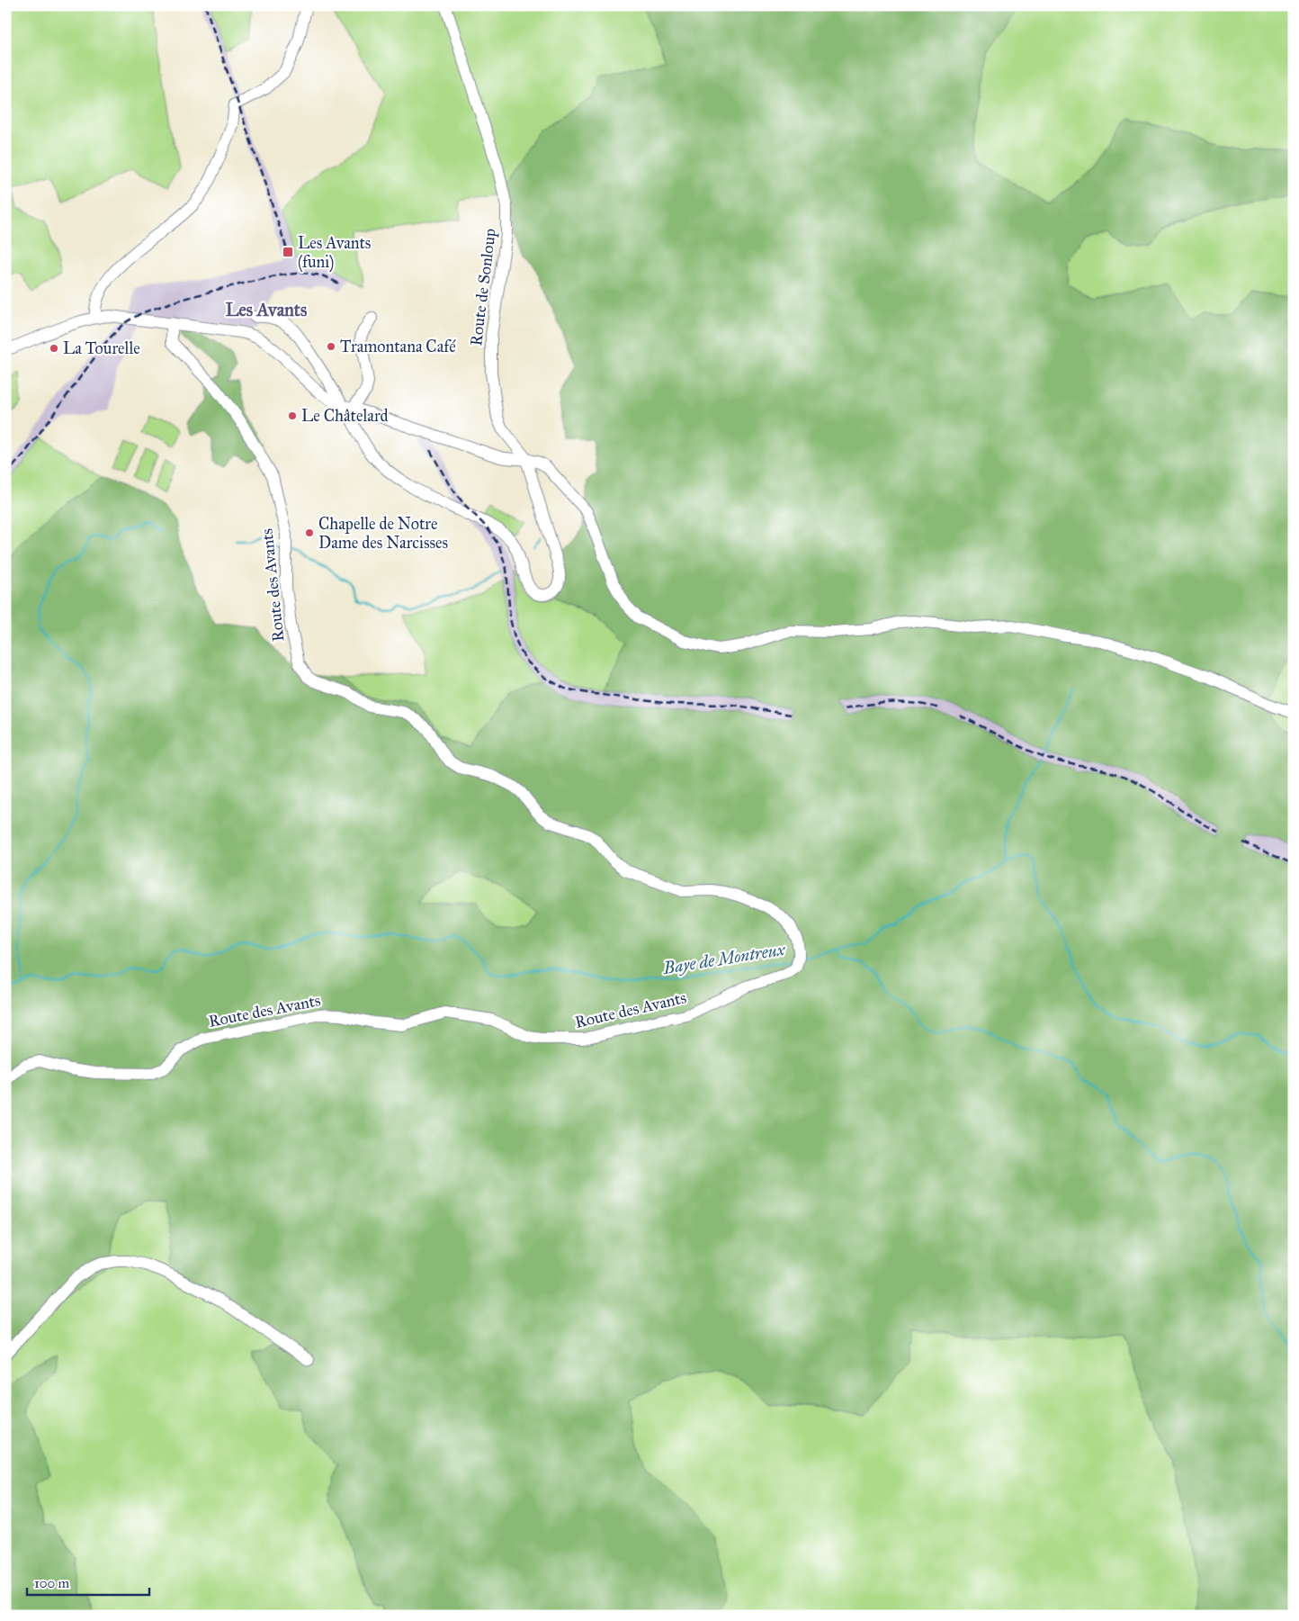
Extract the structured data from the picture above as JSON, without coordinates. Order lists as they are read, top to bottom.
{
  "streets": {
    "street": ["Route de Sonloup", "Route des Avants"]
  },
  "districts": ["Les Avants"],
  "water": ["Baye de Montreux"],
  "places": {
    "transit": ["Les Avants (funi)"],
    "other": [
      "Tramontana Café",
      "La Tourelle",
      "Le Châtelard",
      "Chapelle de Notre Dame des Narcisses"
    ]
  },
  "scale_bar": "100 m"
}
